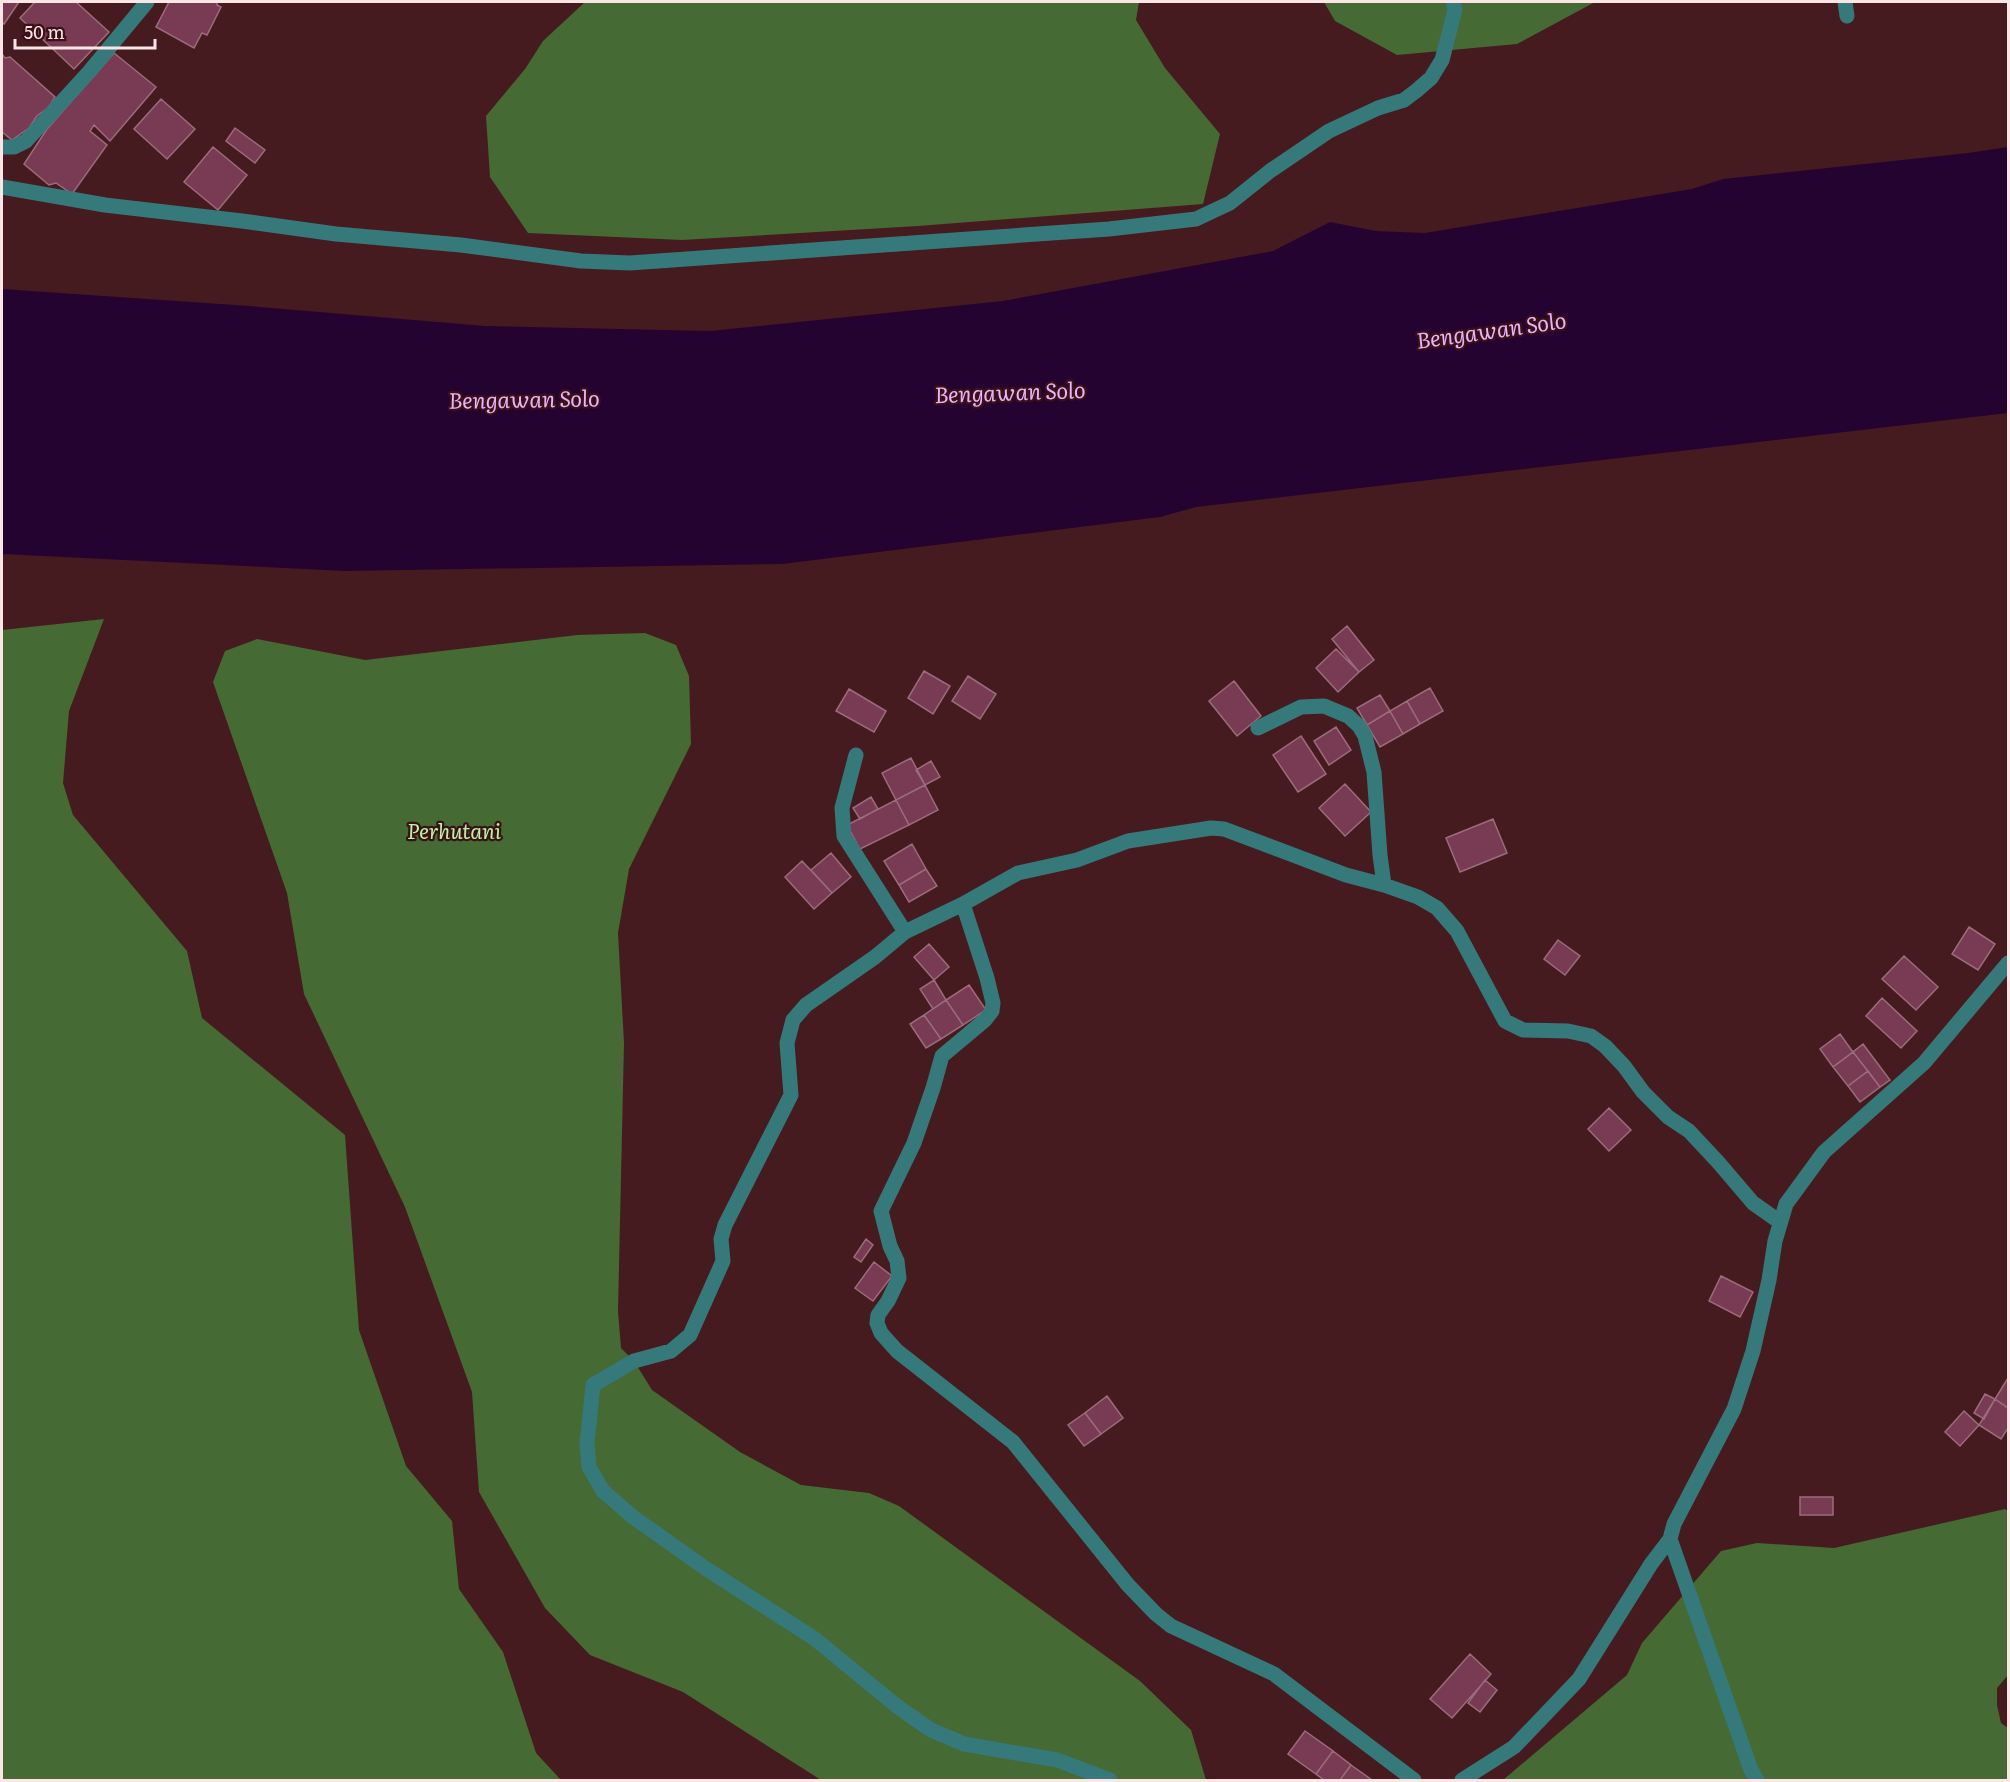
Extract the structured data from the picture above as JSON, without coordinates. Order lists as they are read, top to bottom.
{
  "water": ["Bengawan Solo"],
  "parks": ["Perhutani"],
  "scale_bar": "50 m"
}
